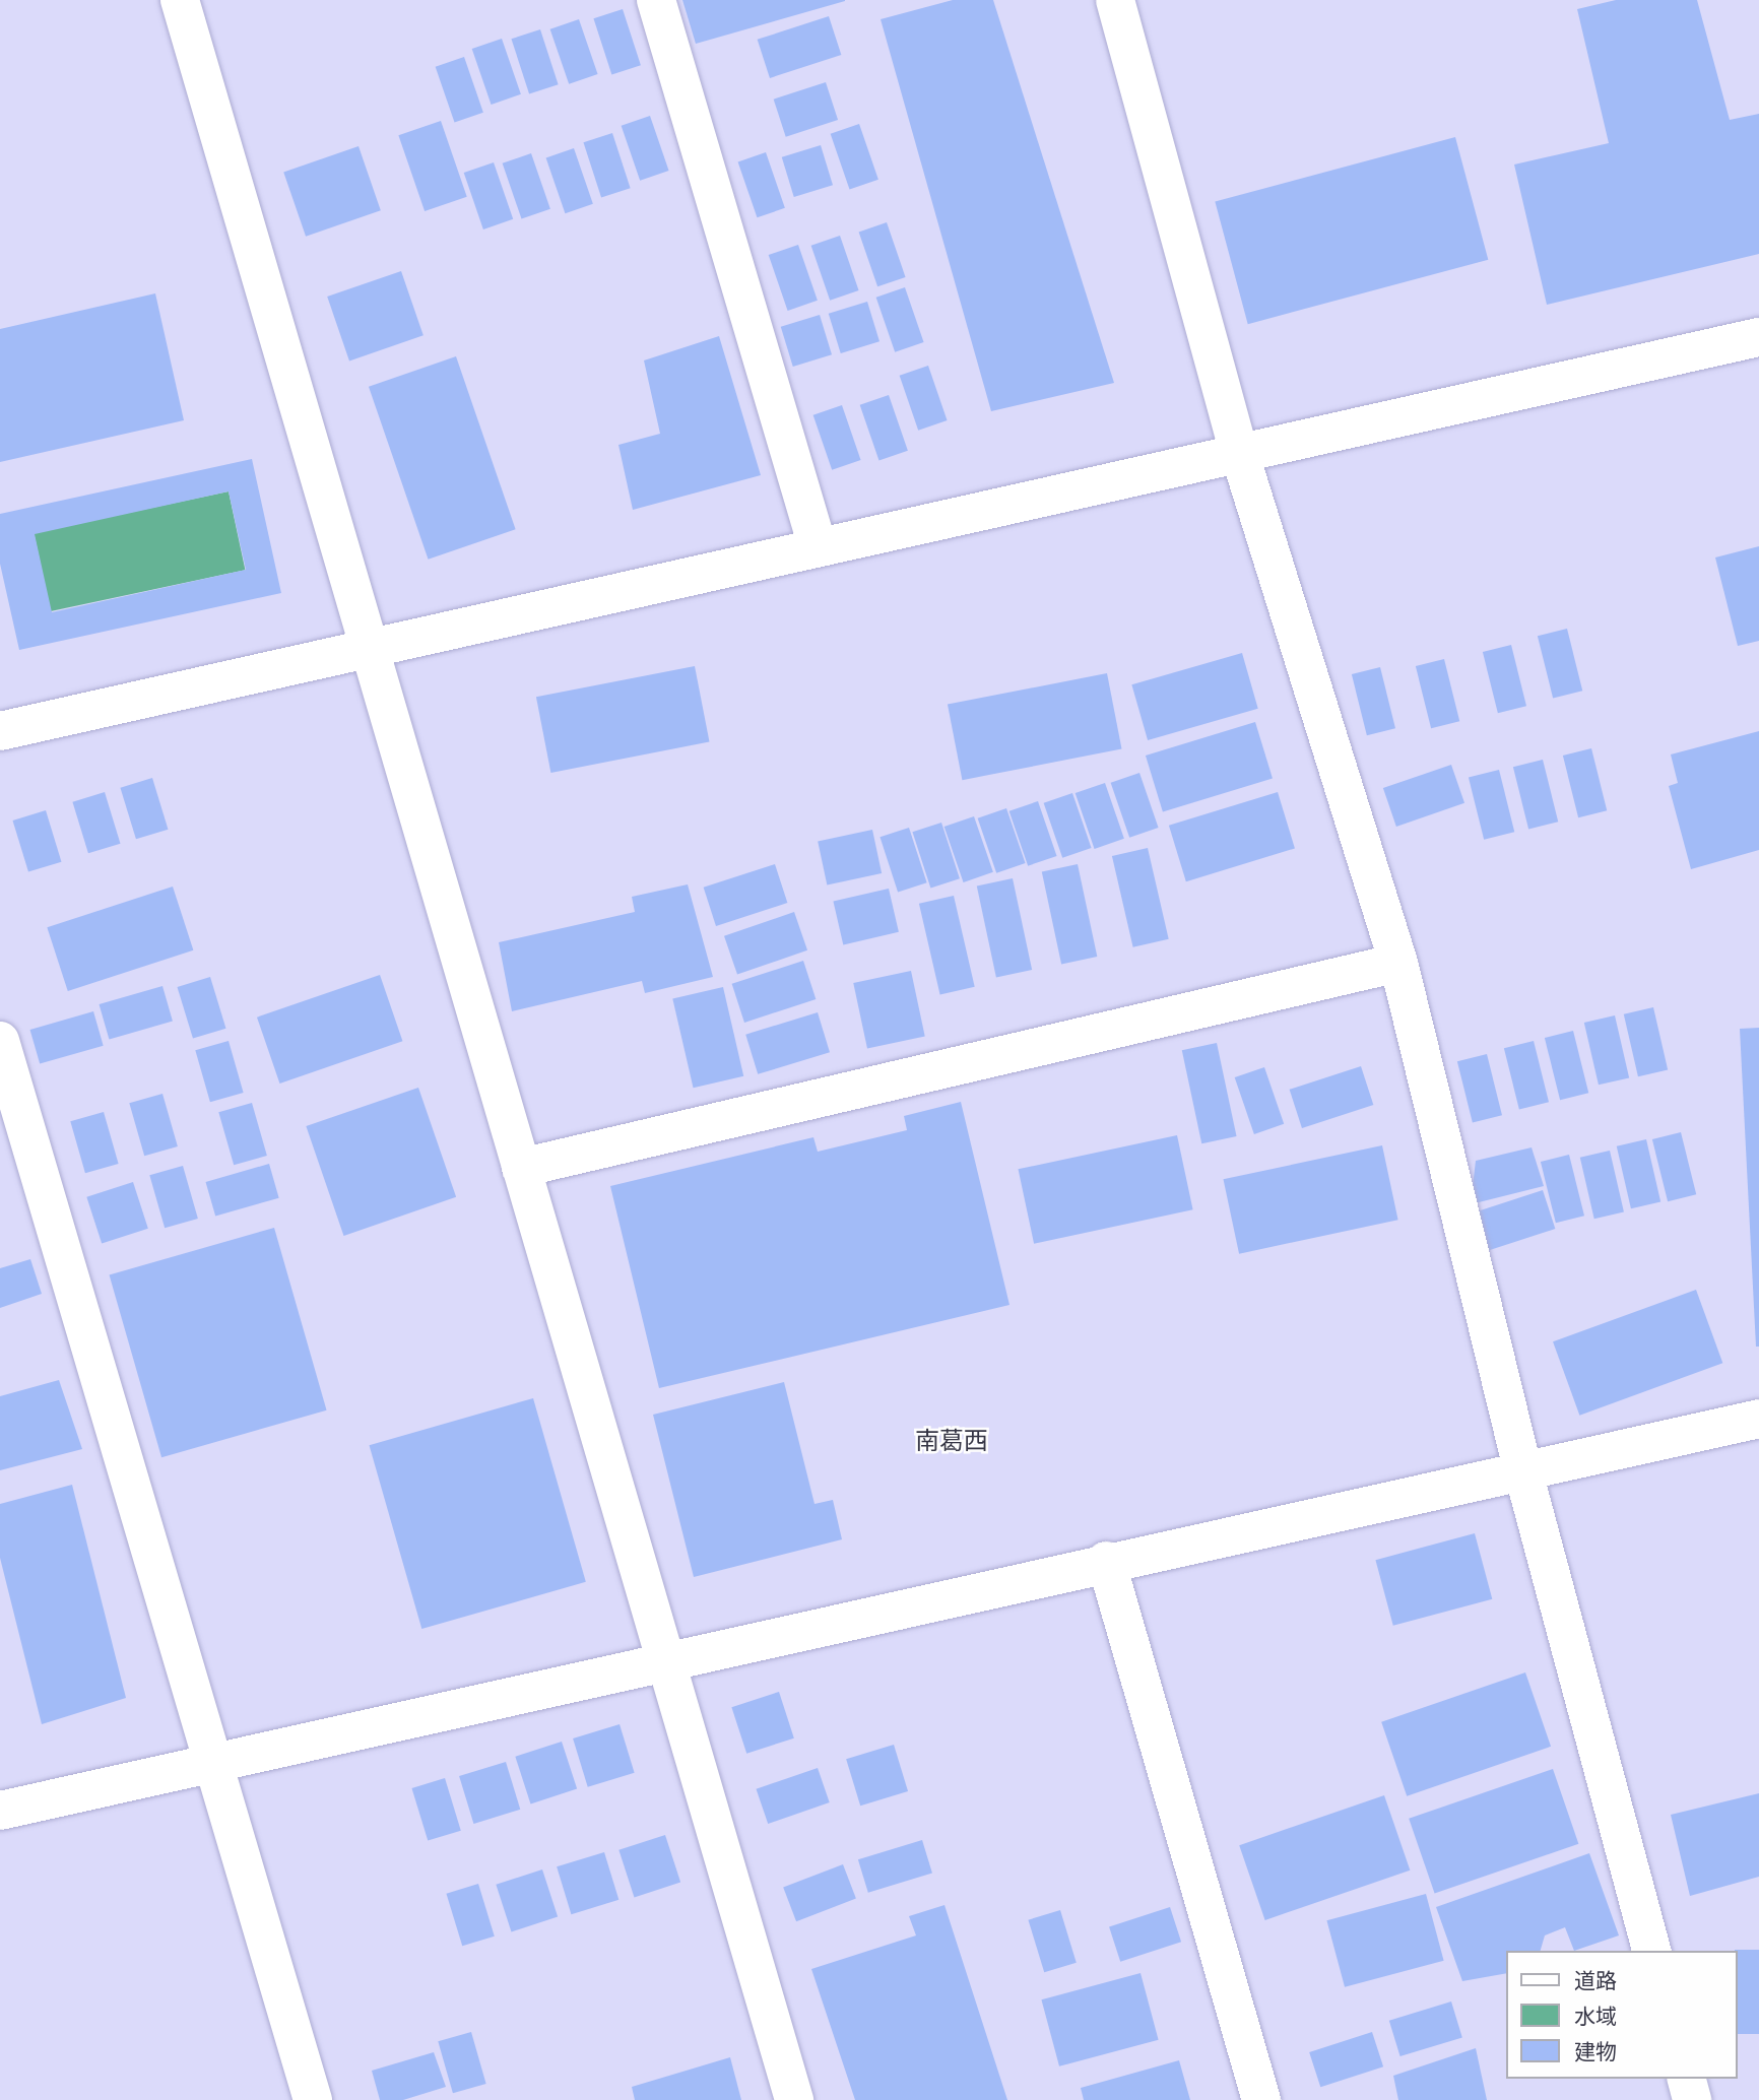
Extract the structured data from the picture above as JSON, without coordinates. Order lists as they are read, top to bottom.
{
  "districts": ["南葛西"],
  "legend": ["道路", "水域", "建物"]
}
